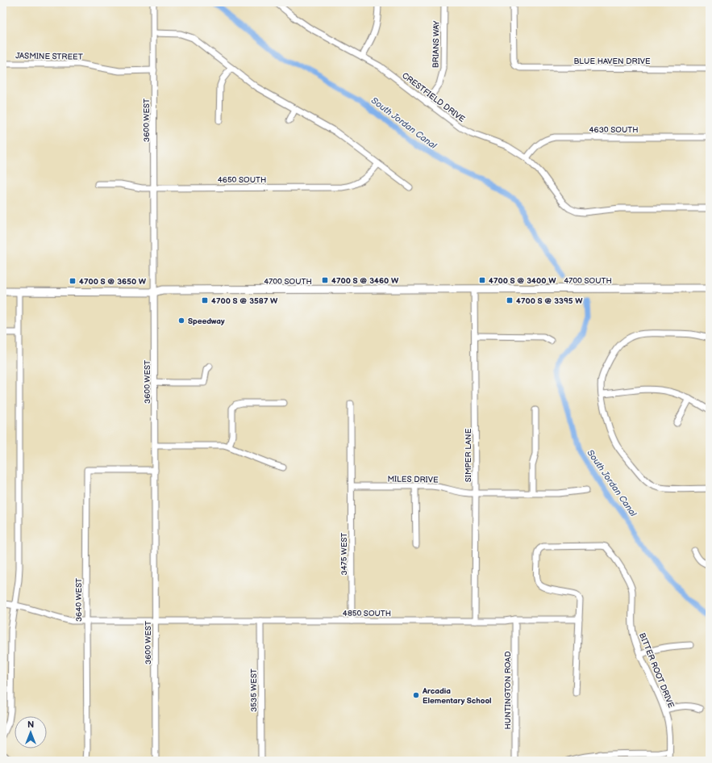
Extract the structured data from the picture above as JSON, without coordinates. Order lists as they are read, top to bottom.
{
  "streets": {
    "main road": ["4700 SOUTH"],
    "street": [
      "BRIANS WAY",
      "JASMINE STREET",
      "BLUE HAVEN DRIVE",
      "CRESTFIELD DRIVE",
      "3600 WEST",
      "4630 SOUTH",
      "4650 SOUTH",
      "SIMPER LANE",
      "MILES DRIVE",
      "3475 WEST",
      "3640 WEST",
      "4850 SOUTH",
      "BITTER ROOT DRIVE",
      "3535 WEST",
      "HUNTINGTON ROAD"
    ]
  },
  "crossings": [
    ["BRIANS WAY", "CRESTFIELD DRIVE"],
    ["JASMINE STREET", "3600 WEST"],
    ["CRESTFIELD DRIVE", "4630 SOUTH"],
    ["3600 WEST", "4650 SOUTH"],
    ["3600 WEST", "4700 SOUTH"],
    ["3600 WEST", "3640 WEST"],
    ["3600 WEST", "4850 SOUTH"],
    ["4700 SOUTH", "SIMPER LANE"],
    ["SIMPER LANE", "MILES DRIVE"],
    ["SIMPER LANE", "4850 SOUTH"],
    ["MILES DRIVE", "3475 WEST"],
    ["3475 WEST", "4850 SOUTH"],
    ["3640 WEST", "4850 SOUTH"],
    ["4850 SOUTH", "BITTER ROOT DRIVE"],
    ["4850 SOUTH", "3535 WEST"],
    ["4850 SOUTH", "HUNTINGTON ROAD"]
  ],
  "water": ["South Jordan Canal"],
  "places": {
    "transit": [
      "4700 S @ 3460 W",
      "4700 S @ 3400 W",
      "4700 S @ 3650 W",
      "4700 S @ 3587 W",
      "4700 S @ 3395 W"
    ],
    "other": ["Speedway", "Arcadia Elementary School"]
  },
  "north": "top"
}
